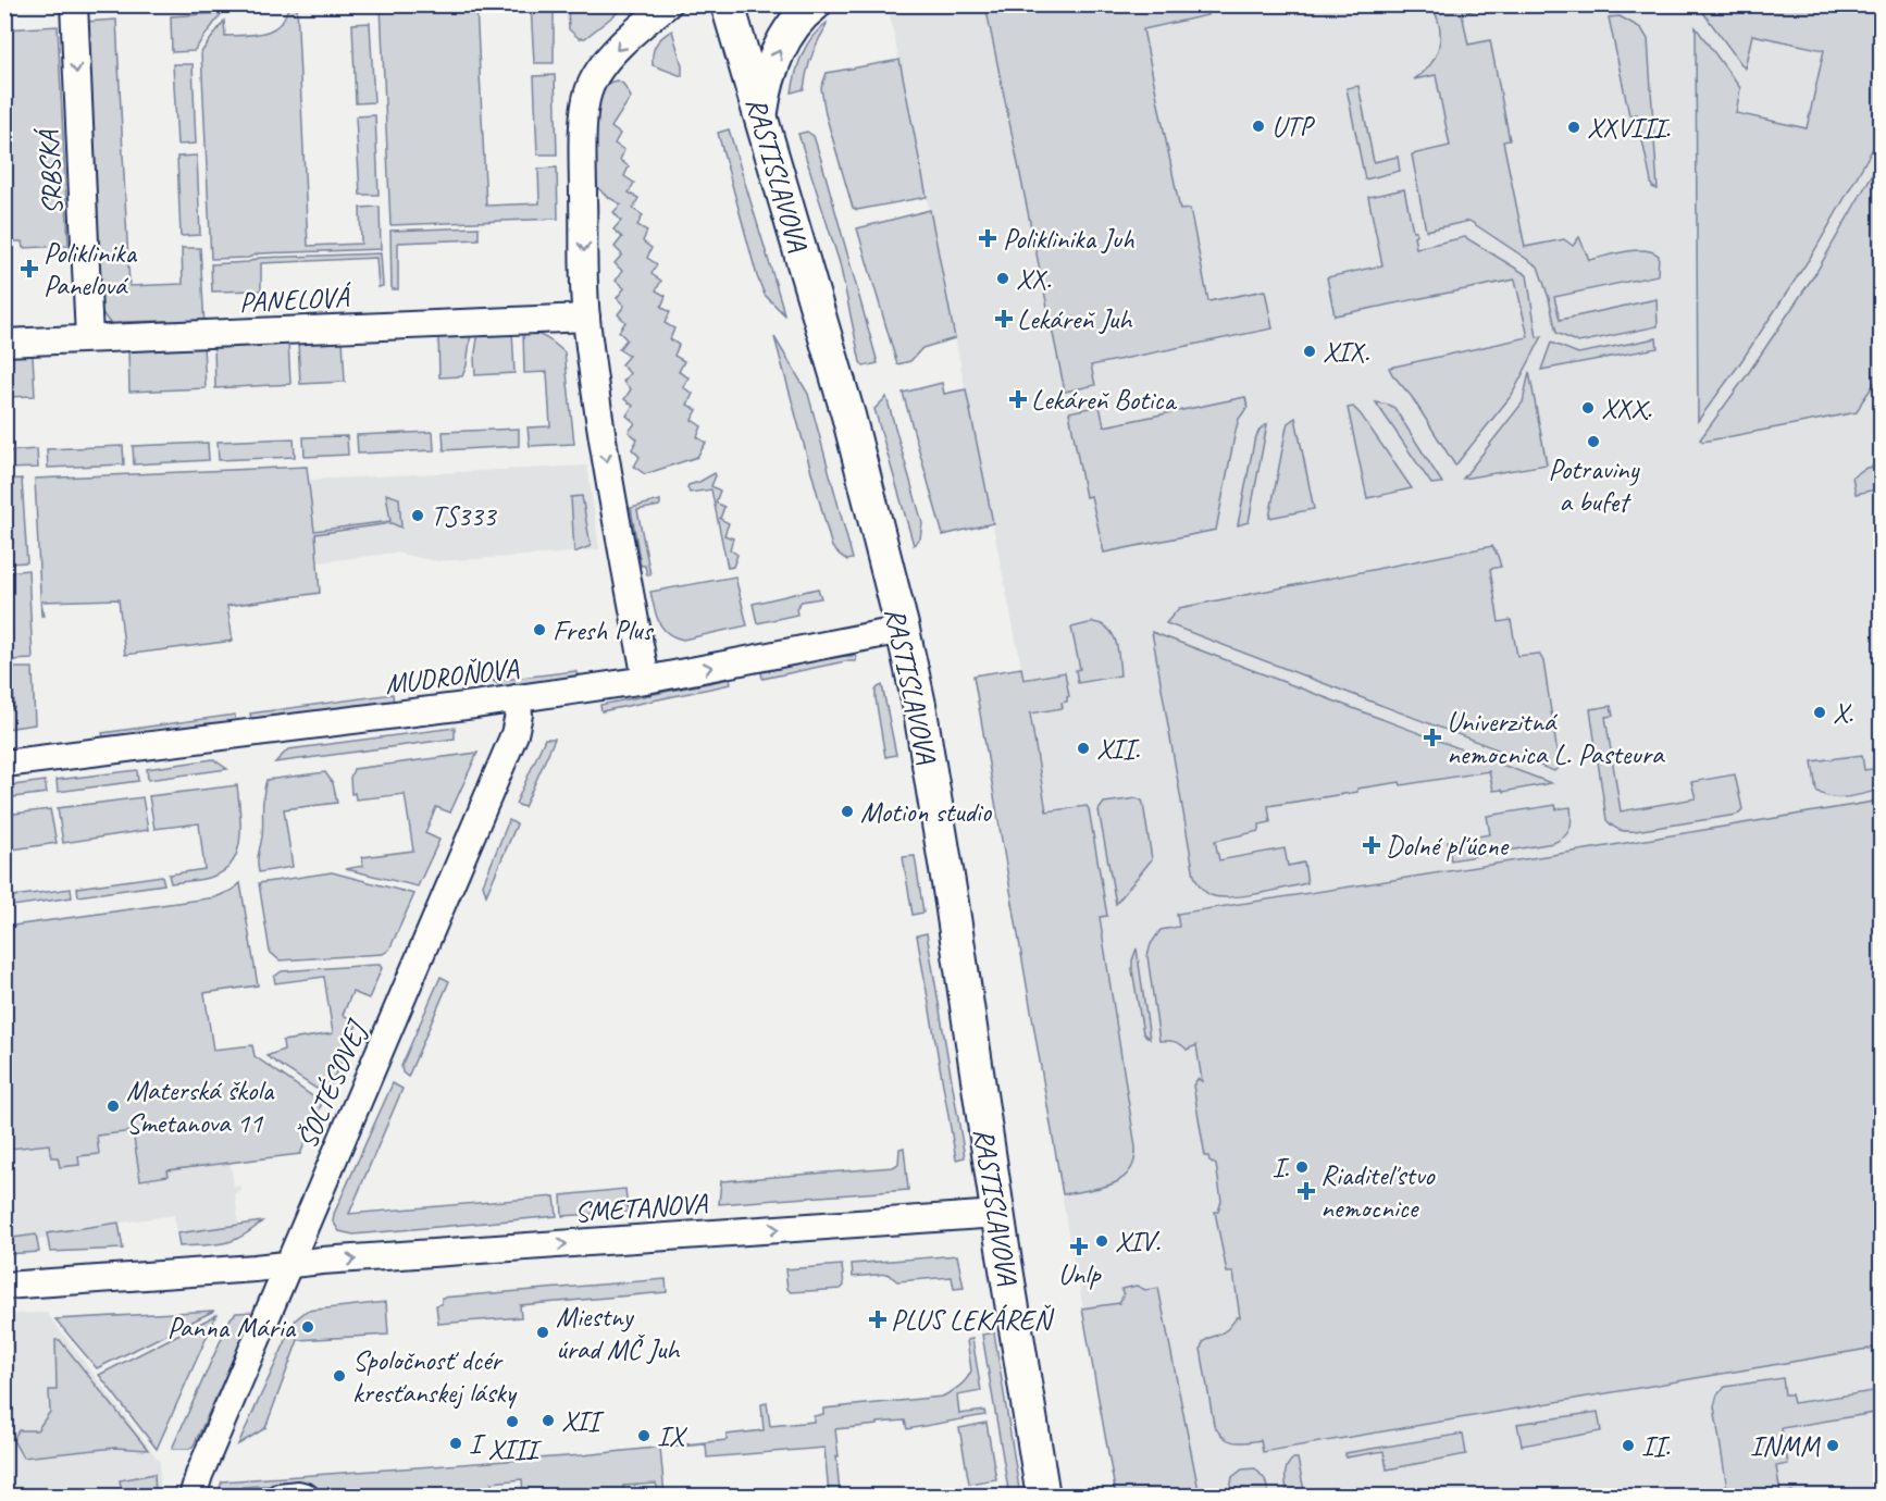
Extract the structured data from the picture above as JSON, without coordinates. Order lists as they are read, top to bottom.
{
  "streets": {
    "street": [
      "SRBSKÁ",
      "RASTISLAVOVA",
      "PANELOVÁ",
      "MUDROŇOVA",
      "ŠOLTÉSOVEJ",
      "SMETANOVA"
    ]
  },
  "crossings": [
    ["SRBSKÁ", "PANELOVÁ"],
    ["RASTISLAVOVA", "MUDROŇOVA"],
    ["RASTISLAVOVA", "SMETANOVA"],
    ["MUDROŇOVA", "ŠOLTÉSOVEJ"],
    ["ŠOLTÉSOVEJ", "SMETANOVA"]
  ],
  "one_way": ["SRBSKÁ", "SMETANOVA"],
  "places": {
    "other": [
      "UTP",
      "XXVIII.",
      "XX.",
      "XIX.",
      "XXX.",
      "Potraviny a bufet",
      "TS333",
      "Fresh Plus",
      "X.",
      "XII.",
      "Motion studio",
      "Materská škola Smetanova 11",
      "I.",
      "XIV.",
      "Panna Mária",
      "Miestny úrad MČ Juh",
      "Spoločnosť dcér kresťanskej lásky",
      "XII",
      "XIII",
      "IX",
      "I",
      "II.",
      "INMM"
    ],
    "health": [
      "Poliklinika Juh",
      "Poliklinika Panelová",
      "Lekáreň Juh",
      "Lekáreň Botica",
      "Univerzitná nemocnica L. Pasteura",
      "Dolné pľúcne",
      "Riaditeľstvo nemocnice",
      "Unlp",
      "PLUS LEKÁREŇ"
    ]
  }
}
